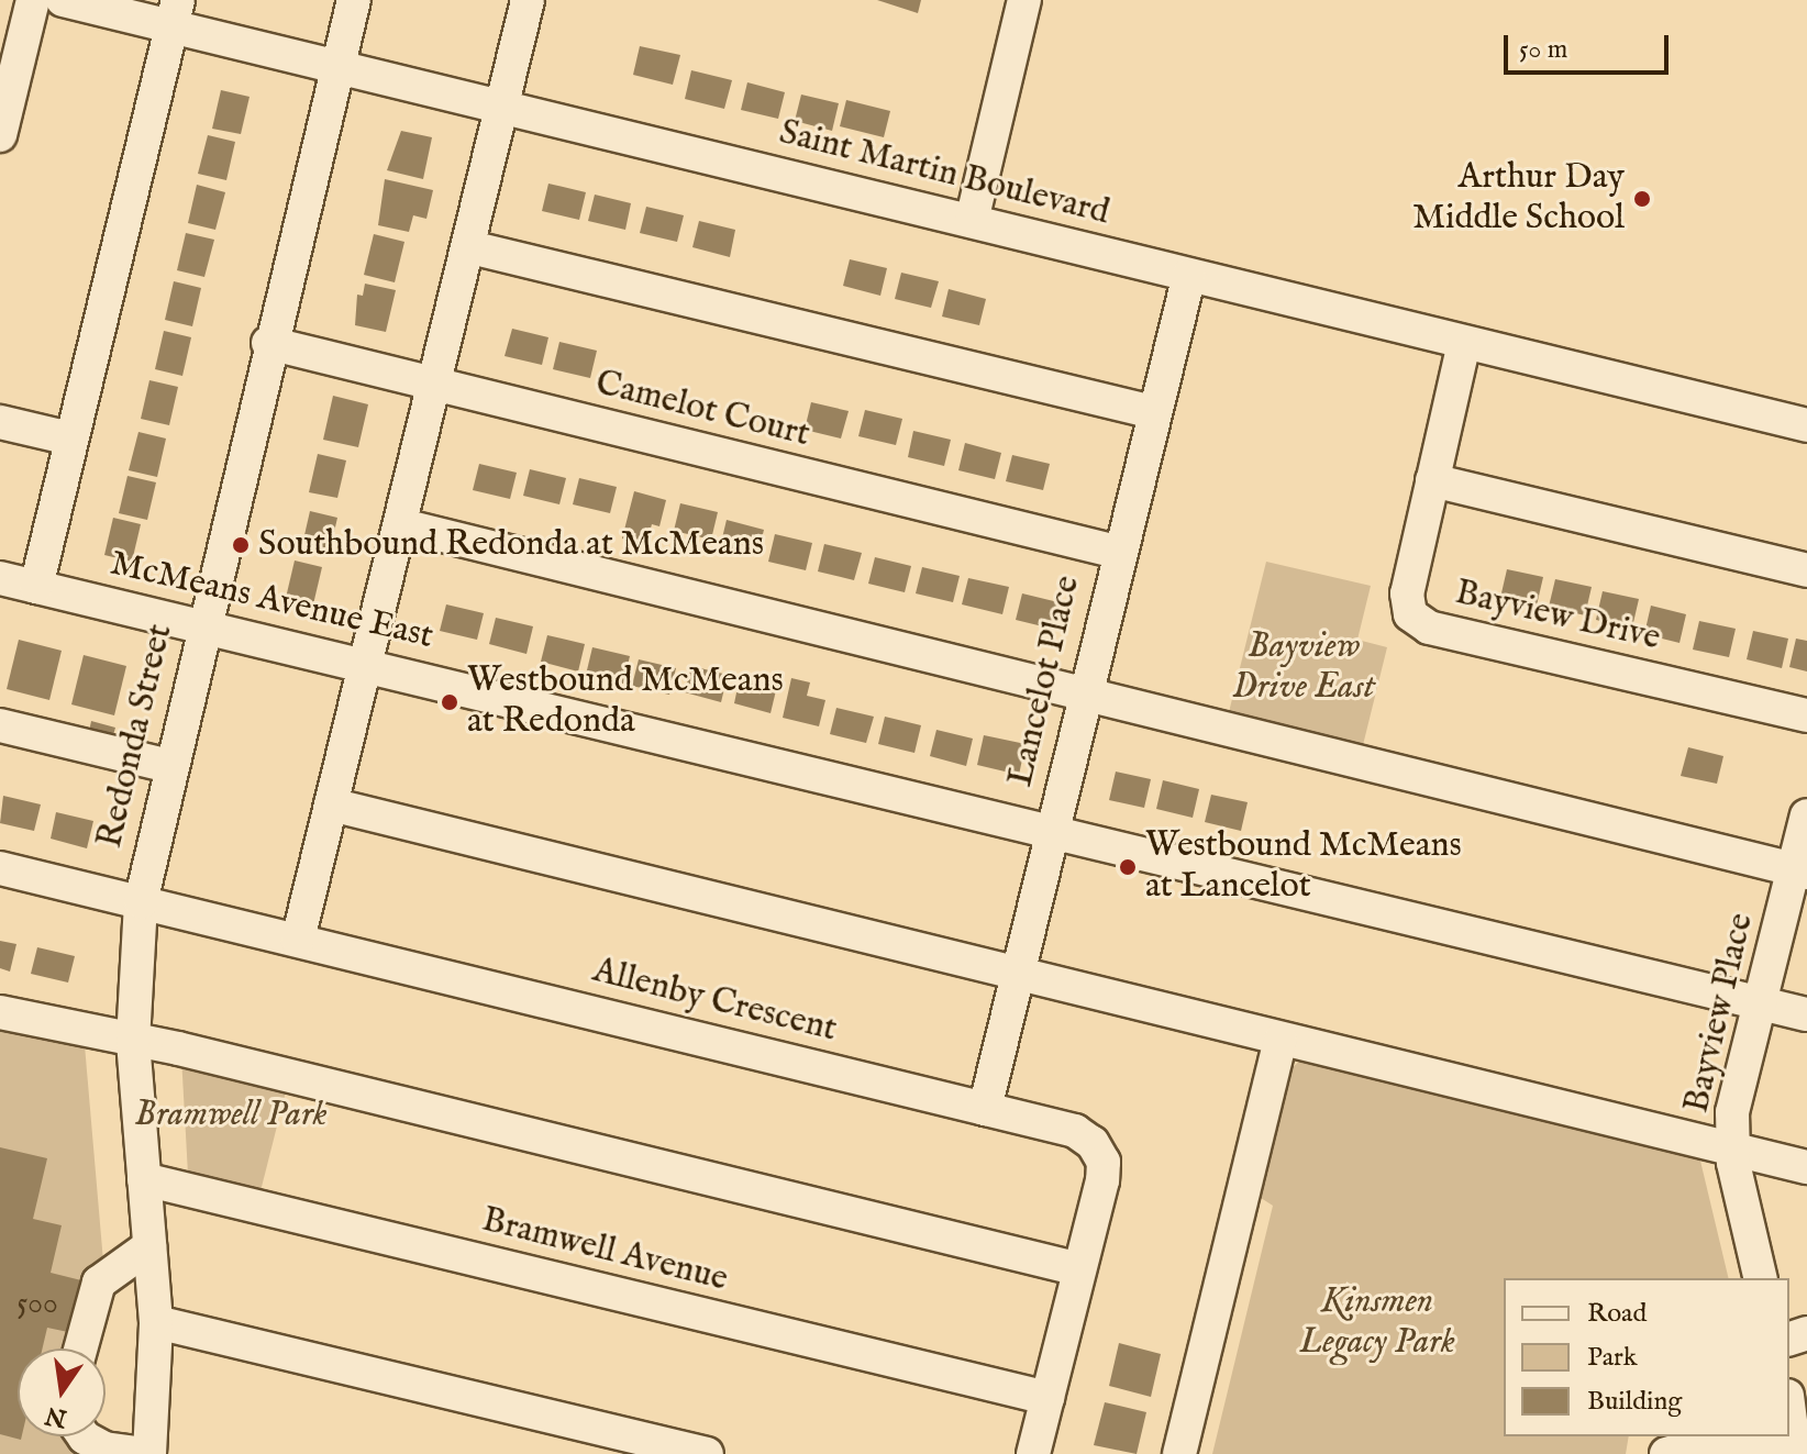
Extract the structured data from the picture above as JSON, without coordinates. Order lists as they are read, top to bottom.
{
  "streets": {
    "street": [
      "Saint Martin Boulevard",
      "Camelot Court",
      "McMeans Avenue East",
      "Bayview Drive",
      "Lancelot Place",
      "Redonda Street",
      "Allenby Crescent",
      "Bayview Place",
      "Bramwell Avenue"
    ]
  },
  "crossings": [
    ["Saint Martin Boulevard", "Bayview Drive"],
    ["Saint Martin Boulevard", "Lancelot Place"],
    ["Saint Martin Boulevard", "Redonda Street"],
    ["Camelot Court", "Lancelot Place"],
    ["Camelot Court", "Redonda Street"],
    ["McMeans Avenue East", "Lancelot Place"],
    ["McMeans Avenue East", "Redonda Street"],
    ["McMeans Avenue East", "Bayview Place"],
    ["Lancelot Place", "Allenby Crescent"],
    ["Redonda Street", "Allenby Crescent"],
    ["Redonda Street", "Bramwell Avenue"],
    ["Allenby Crescent", "Bramwell Avenue"]
  ],
  "parks": ["Bayview Drive East", "Bramwell Park", "Kinsmen Legacy Park"],
  "places": [
    "Arthur Day Middle School",
    "Southbound Redonda at McMeans",
    "Westbound McMeans at Redonda",
    "Westbound McMeans at Lancelot"
  ],
  "house_numbers": ["500"],
  "legend": ["Road", "Park", "Building"],
  "scale_bar": "50 m",
  "north": "bottom"
}
